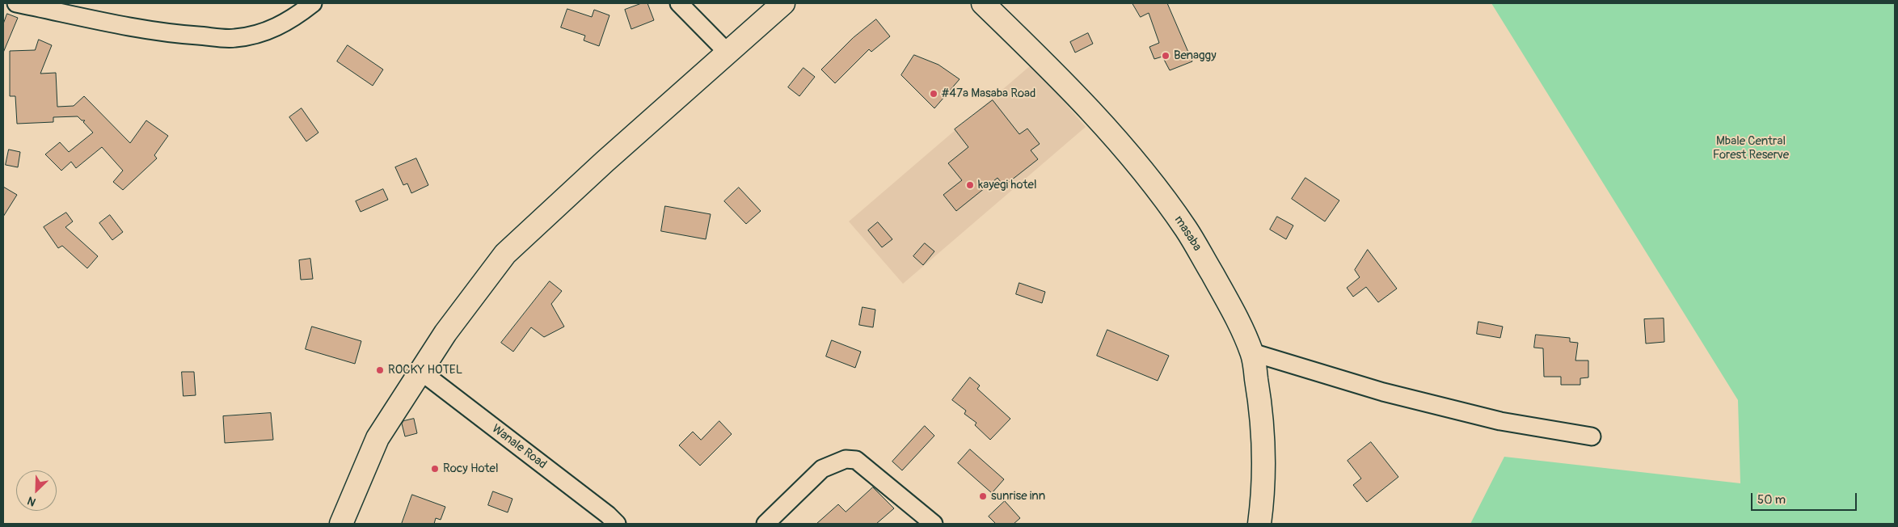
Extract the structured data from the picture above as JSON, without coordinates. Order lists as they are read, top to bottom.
{
  "streets": {
    "street": ["masaba", "Wanale Road"]
  },
  "parks": ["Mbale Central Forest Reserve"],
  "places": [
    "Benaggy",
    "#47a Masaba Road",
    "kayegi hotel",
    "ROCKY HOTEL",
    "Rocy Hotel",
    "sunrise inn"
  ],
  "scale_bar": "50 m",
  "north": "bottom left"
}
